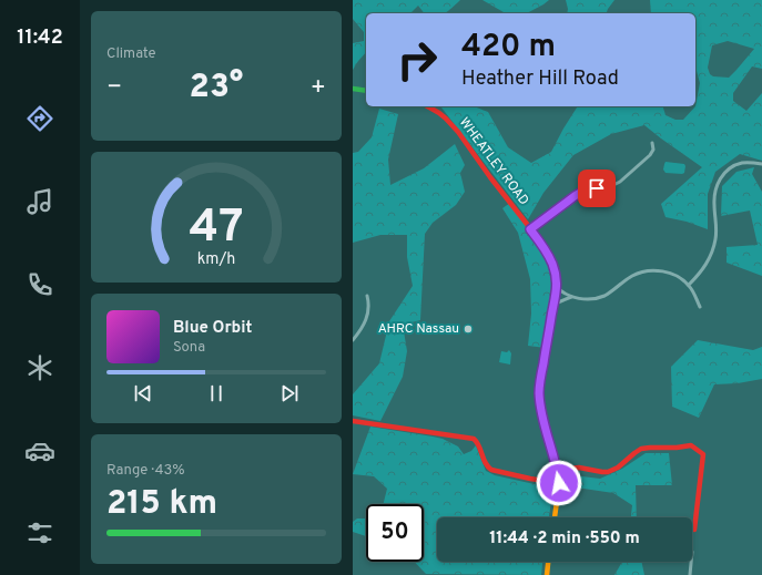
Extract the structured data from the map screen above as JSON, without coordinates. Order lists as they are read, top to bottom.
{
  "streets": {
    "main road": ["WHEATLEY ROAD"]
  },
  "places": ["AHRC Nassau"],
  "page": {
    "tabs": "11:42",
    "tile": [
      "Climate",
      ["Range · 43%", "215 km"]
    ],
    "turn": ["420 m", "Heather Hill Road"],
    "heat": ["−", "23°", "+"],
    "song": ["Blue Orbit", "Sona"],
    "limit": "50",
    "trip": "11:44 · 2 min · 550 m",
    "gauge": ["47", "km/h"]
  }
}
